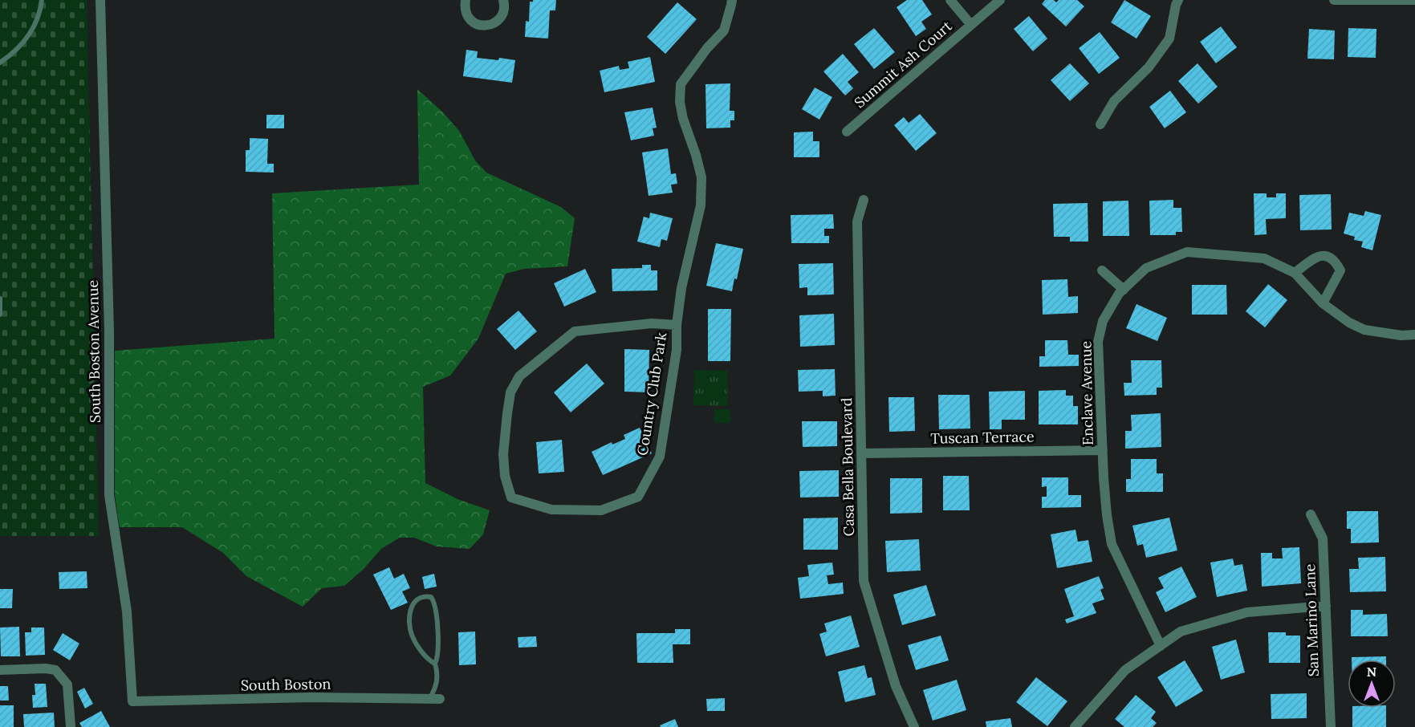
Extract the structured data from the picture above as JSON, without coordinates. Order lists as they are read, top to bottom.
{
  "streets": {
    "street": [
      "Summit Ash Court",
      "South Boston Avenue",
      "Enclave Avenue",
      "Country Club Park",
      "Tuscan Terrace",
      "Casa Bella Boulevard",
      "San Marino Lane",
      "South Boston"
    ]
  },
  "crossings": [
    ["South Boston Avenue", "South Boston"],
    ["Enclave Avenue", "Tuscan Terrace"],
    ["Tuscan Terrace", "Casa Bella Boulevard"]
  ],
  "north": "top"
}
